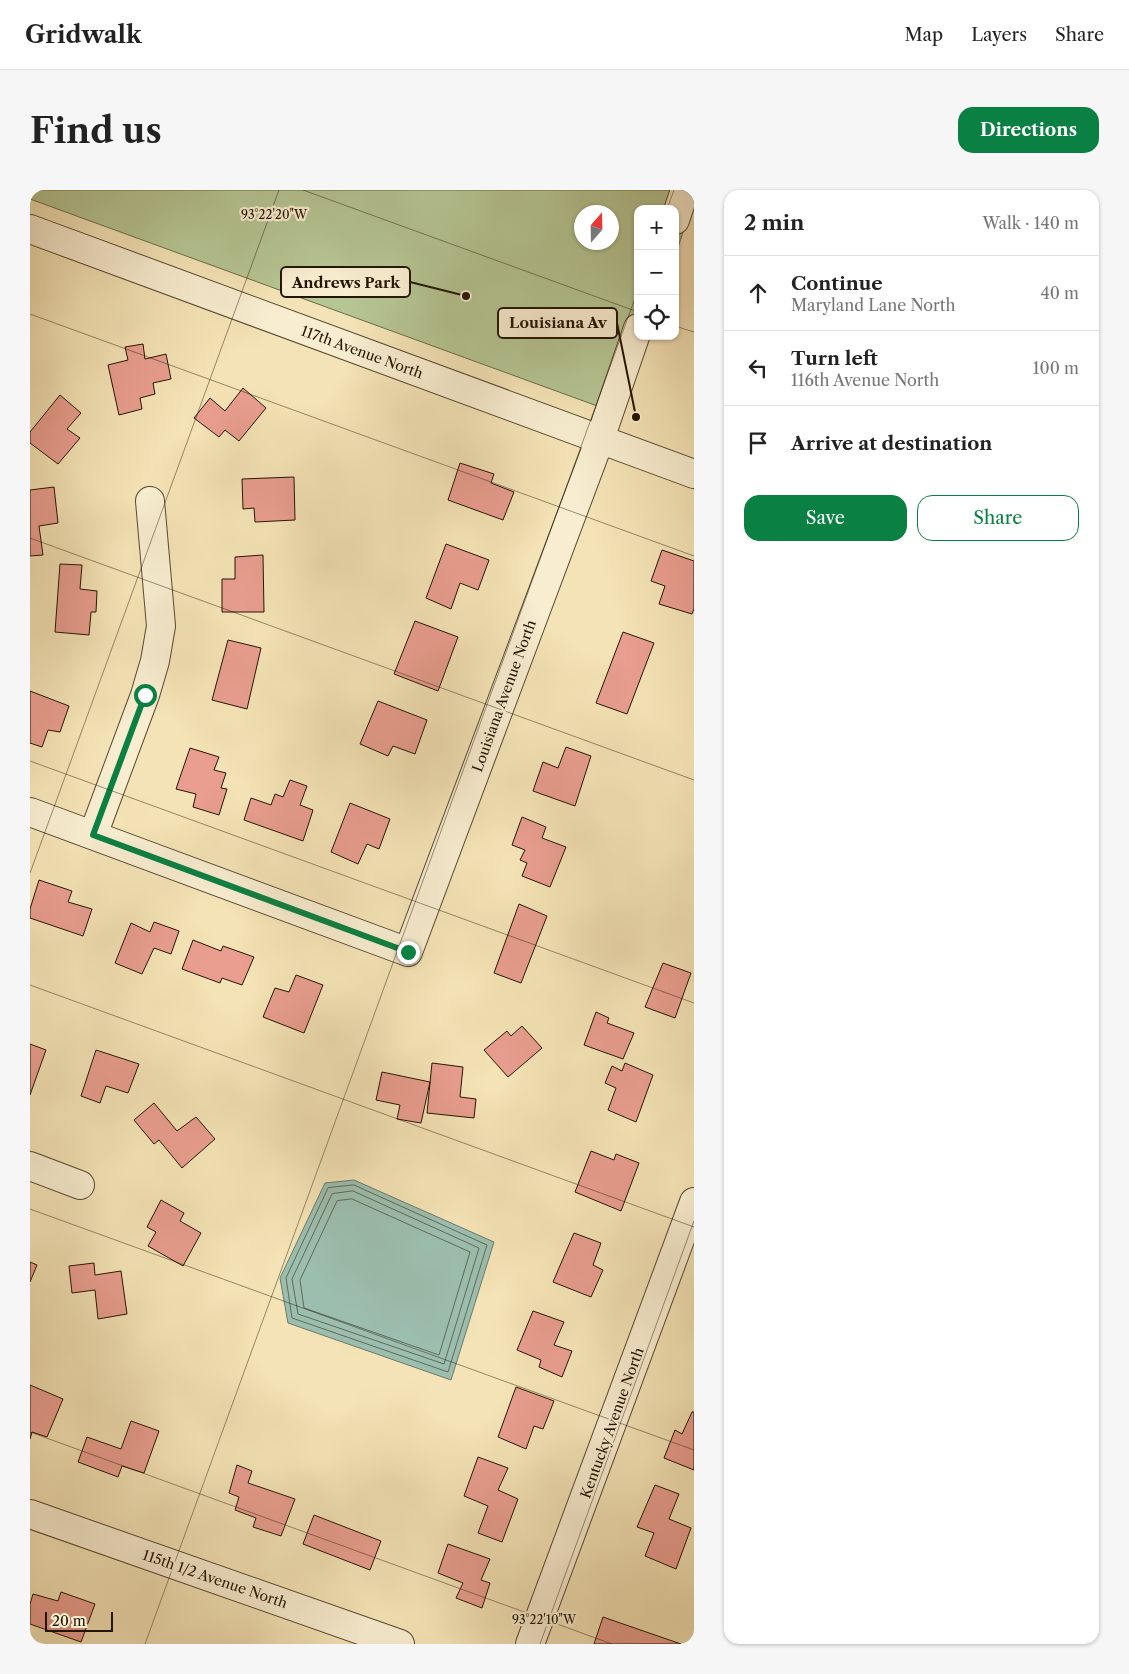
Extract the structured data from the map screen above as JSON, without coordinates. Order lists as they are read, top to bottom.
{
  "streets": {
    "street": [
      "117th Avenue North",
      "Louisiana Avenue North",
      "Kentucky Avenue North",
      "115th 1/2 Avenue North"
    ]
  },
  "crossings": [
    ["117th Avenue North", "Louisiana Avenue North"]
  ],
  "places": ["Andrews Park", "Louisiana Av"],
  "scale_bar": "20 m",
  "north": "top",
  "page": {
    "header": "Gridwalk",
    "nav": ["Map", "Layers", "Share"],
    "buttons": [
      "Directions",
      ["Save", "Share"]
    ],
    "title": "Find us",
    "heading": ["2 min", "Walk · 140 m"],
    "map_buttons": ["+", "−"],
    "list": [
      ["Continue", "Maryland Lane North", "40 m"],
      ["Turn left", "116th Avenue North", "100 m"],
      "Arrive at destination"
    ],
    "scale": "20 m"
  },
  "coordinates": ["93°22'20\"W", "93°22'10\"W"]
}
